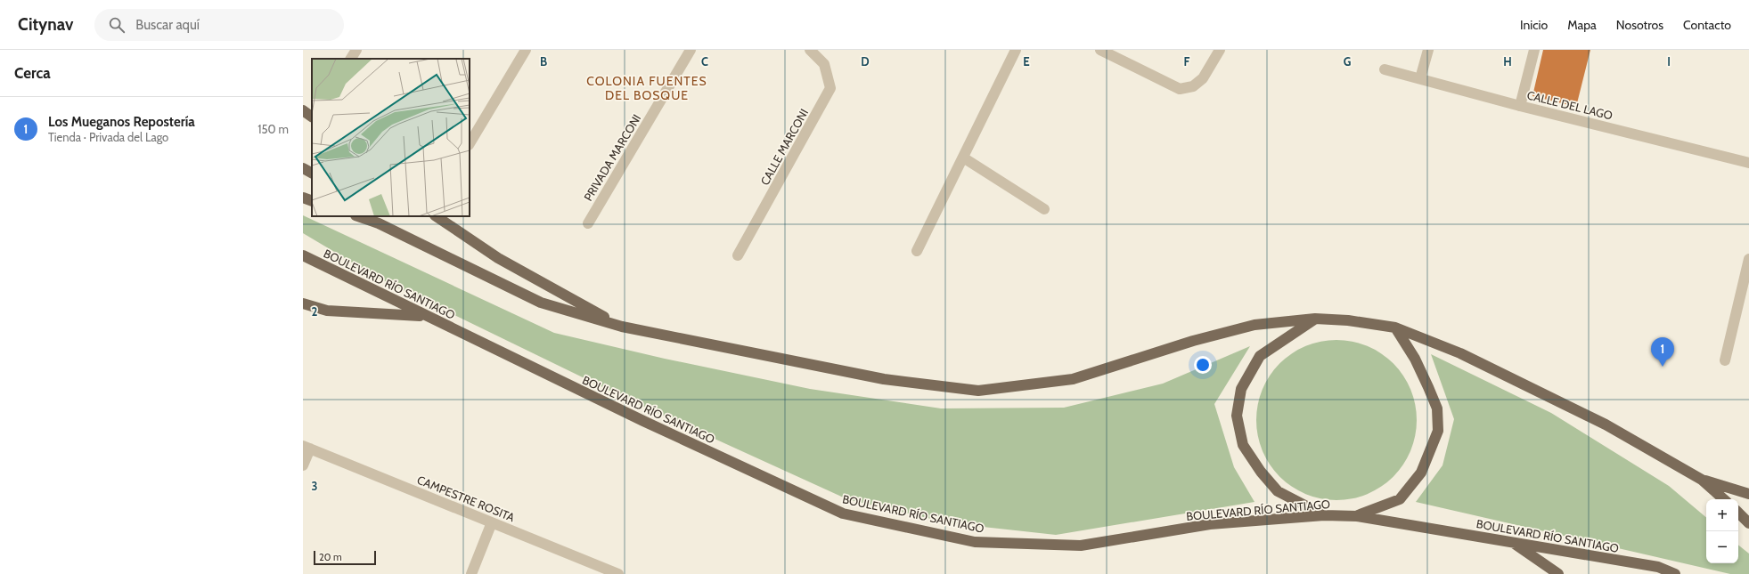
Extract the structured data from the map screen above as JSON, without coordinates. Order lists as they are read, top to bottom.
{
  "streets": {
    "main road": ["BOULEVARD RÍO SANTIAGO"],
    "street": [
      "CALLE DEL LAGO",
      "CALLE MARCONI",
      "PRIVADA MARCONI",
      "CAMPESTRE ROSITA"
    ]
  },
  "districts": ["COLONIA FUENTES DEL BOSQUE"],
  "scale_bar": "20 m",
  "page": {
    "header": "Citynav",
    "search": "Buscar aquí",
    "nav": [
      "Inicio",
      "Mapa",
      "Nosotros",
      "Contacto"
    ],
    "heading": "Cerca",
    "list": [
      {
        "mark": "1",
        "name": "Los Mueganos Repostería",
        "note": "Tienda · Privada del Lago",
        "value": "150 m"
      }
    ],
    "pins": "1",
    "map_buttons": ["+", "−"],
    "scale": "20 m"
  },
  "grid": {
    "columns": [
      "B",
      "C",
      "D",
      "E",
      "F",
      "G",
      "H",
      "I"
    ],
    "rows": ["2", "3"]
  }
}
